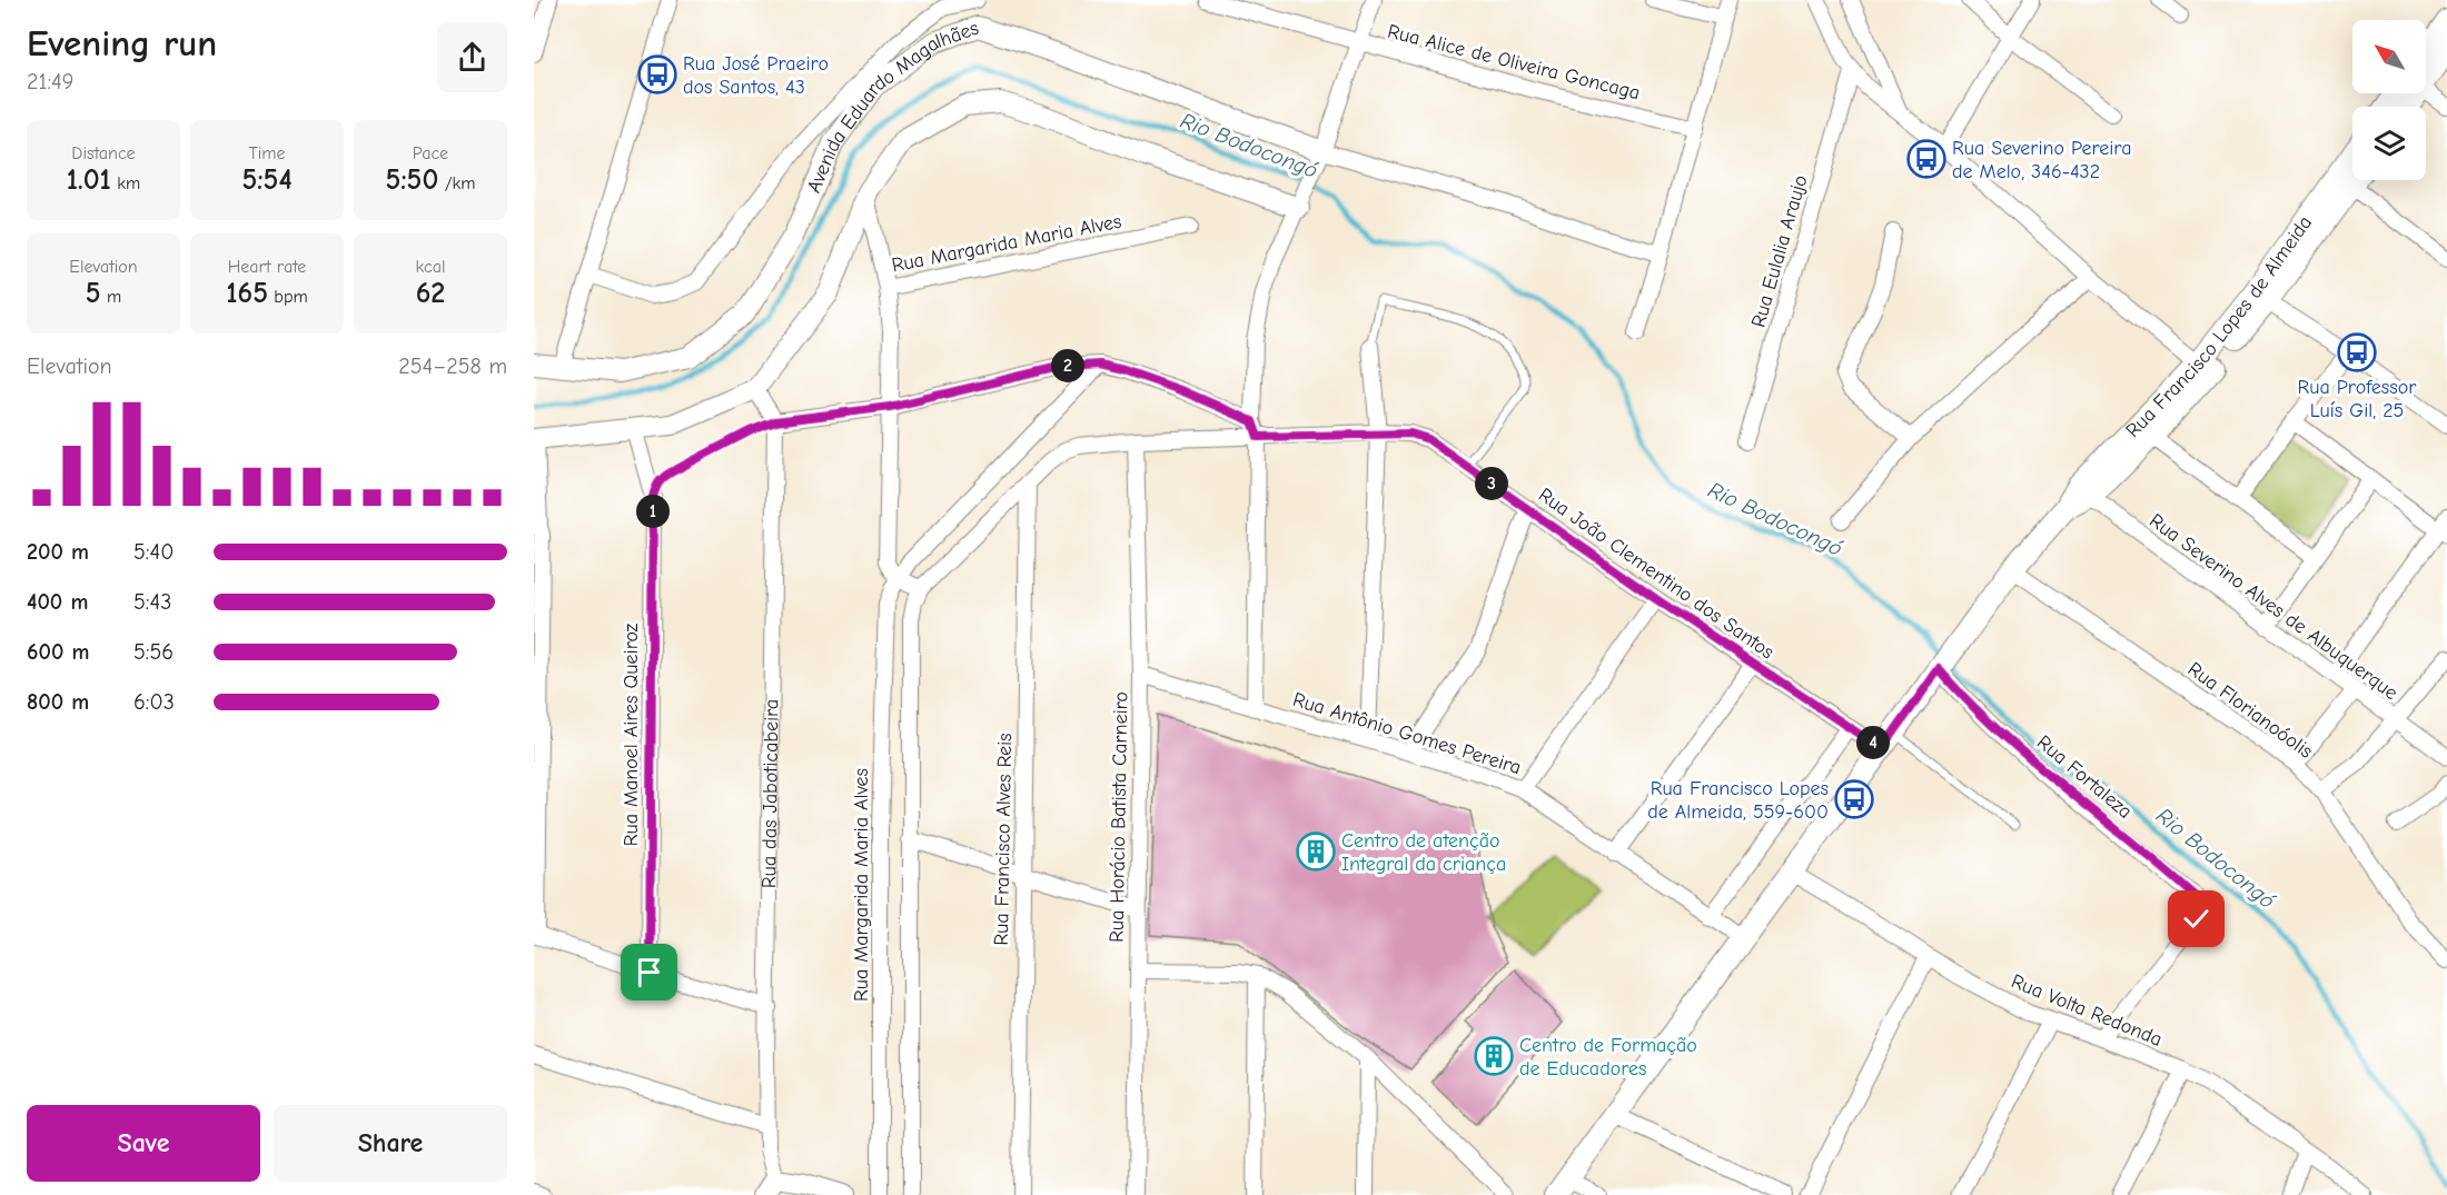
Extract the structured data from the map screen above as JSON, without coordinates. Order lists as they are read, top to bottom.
{
  "streets": {
    "main road": ["Rua Francisco Lopes de Almeida"],
    "street": [
      "Rua Alice de Oliveira Goncaga",
      "Avenida Eduardo Magalhães",
      "Rua Margarida Maria Alves",
      "Rua Eulalia Araujo",
      "Rua João Clementino dos Santos",
      "Rua Severino Alves de Albuquerque",
      "Rua Florianoóolis",
      "Rua Antônio Gomes Pereira",
      "Rua Manoel Aires Queiroz",
      "Rua Fortaleza",
      "Rua das Jaboticabeira",
      "Rua Horácio Batista Carneiro",
      "Rua Francisco Alves Reis",
      "Rua Volta Redonda"
    ]
  },
  "crossings": [
    ["Avenida Eduardo Magalhães", "Rua Manoel Aires Queiroz"],
    ["Rua Francisco Lopes de Almeida", "Rua João Clementino dos Santos"],
    ["Rua Francisco Lopes de Almeida", "Rua Severino Alves de Albuquerque"],
    ["Rua Francisco Lopes de Almeida", "Rua Florianoóolis"],
    ["Rua Francisco Lopes de Almeida", "Rua Antônio Gomes Pereira"],
    ["Rua Francisco Lopes de Almeida", "Rua Fortaleza"],
    ["Rua Francisco Lopes de Almeida", "Rua Volta Redonda"],
    ["Rua João Clementino dos Santos", "Rua Horácio Batista Carneiro"],
    ["Rua João Clementino dos Santos", "Rua Francisco Alves Reis"],
    ["Rua Antônio Gomes Pereira", "Rua Horácio Batista Carneiro"],
    ["Rua Fortaleza", "Rua Volta Redonda"]
  ],
  "water": ["Rio Bodocongó"],
  "places": {
    "bus stop": [
      "Rua José Praeiro dos Santos, 43",
      "Rua Severino Pereira de Melo, 346-432",
      "Rua Professor Luís Gil, 25",
      "Rua Francisco Lopes de Almeida, 559-600"
    ],
    "building": ["Centro de atenção Integral da criança", "Centro de Formação de Educadores"]
  },
  "north": "top left",
  "page": {
    "heading": ["Evening run", "21:49"],
    "stats": [
      ["Distance", "1.01 km"],
      ["Time", "5:54"],
      ["Pace", "5:50 /km"],
      ["Elevation", "5 m"],
      ["Heart rate", "165 bpm"],
      ["kcal", "62"]
    ],
    "chart": ["Elevation", "254–258 m"],
    "pins": [
      "2",
      "3",
      "1",
      "4"
    ],
    "list": [
      {
        "name": "200 m",
        "note": "5:40"
      },
      {
        "name": "400 m",
        "note": "5:43"
      },
      {
        "name": "600 m",
        "note": "5:56"
      },
      {
        "name": "800 m",
        "note": "6:03"
      }
    ],
    "buttons": ["Save", "Share"]
  }
}
